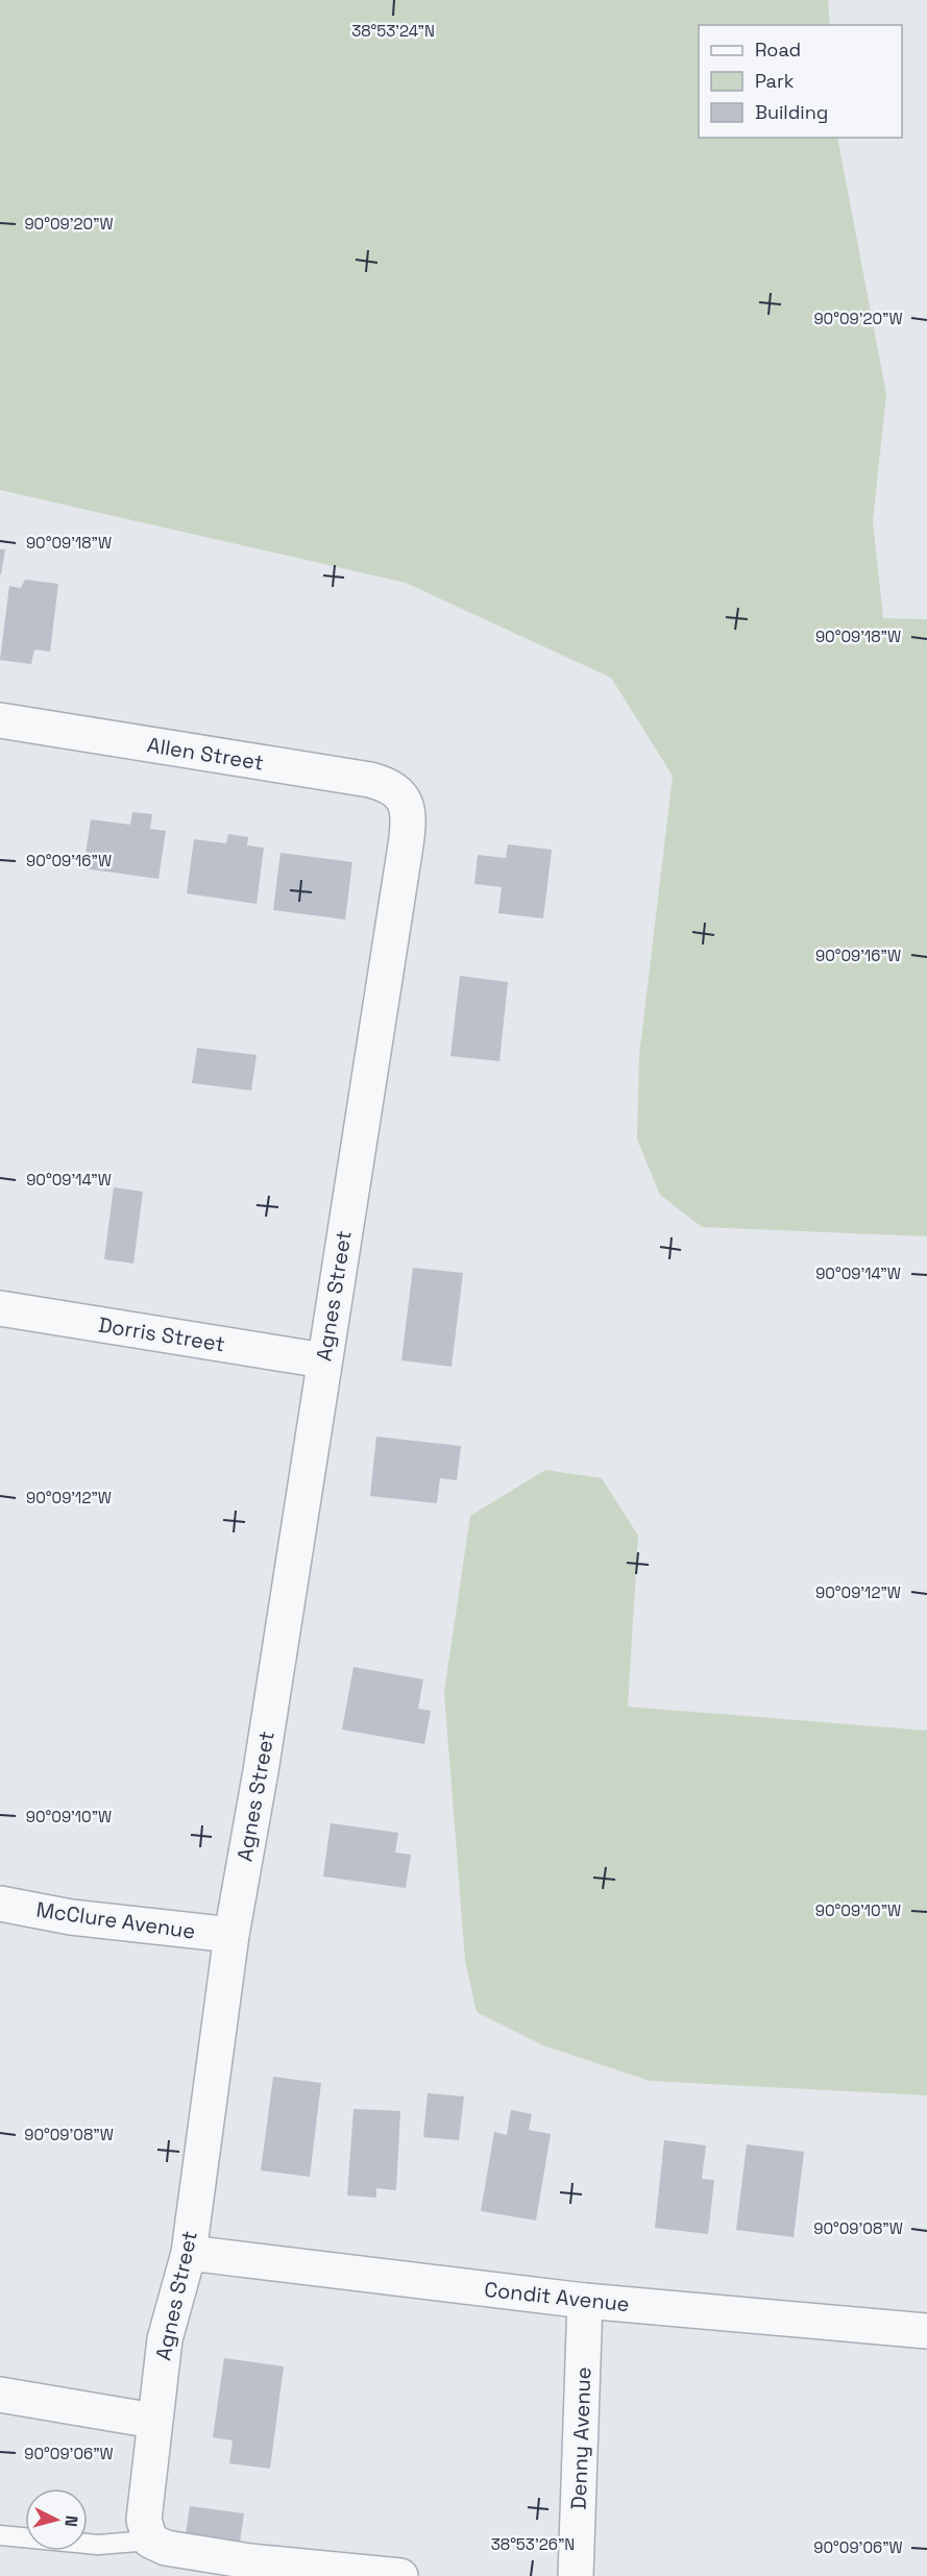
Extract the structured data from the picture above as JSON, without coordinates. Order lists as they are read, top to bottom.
{
  "streets": {
    "street": [
      "Allen Street",
      "Agnes Street",
      "Dorris Street",
      "McClure Avenue",
      "Condit Avenue",
      "Denny Avenue"
    ]
  },
  "crossings": [
    ["Allen Street", "Agnes Street"],
    ["Agnes Street", "Dorris Street"],
    ["Agnes Street", "McClure Avenue"],
    ["Agnes Street", "Condit Avenue"],
    ["Condit Avenue", "Denny Avenue"]
  ],
  "legend": ["Road", "Park", "Building"],
  "north": "right",
  "coordinates": [
    "38°53'24\"N",
    "90°09'20\"W",
    "90°09'18\"W",
    "90°09'16\"W",
    "90°09'14\"W",
    "90°09'12\"W",
    "90°09'10\"W",
    "90°09'08\"W",
    "90°09'06\"W",
    "38°53'26\"N"
  ]
}
